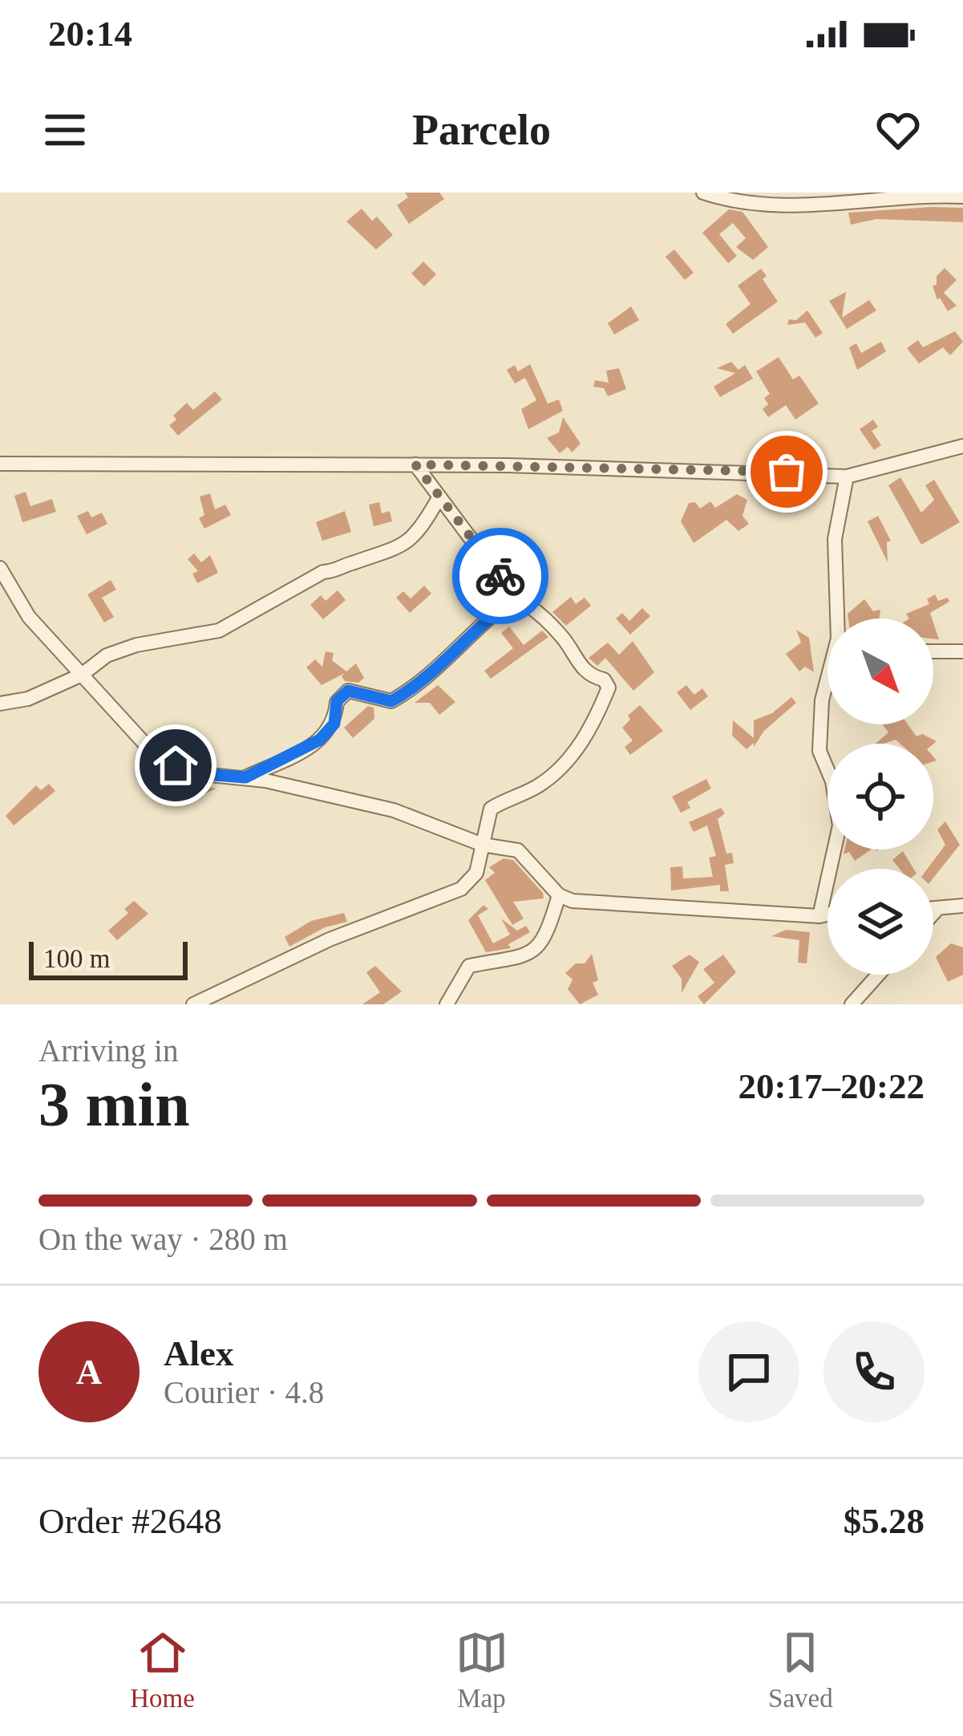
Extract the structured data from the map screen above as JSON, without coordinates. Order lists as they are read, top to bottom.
{
  "scale_bar": "100 m",
  "north": "bottom right",
  "page": {
    "status": "20:14",
    "header": "Parcelo",
    "scale": "100 m",
    "heading": ["3 min", "Arriving in", "20:17–20:22"],
    "panel": [
      "Alex",
      "Courier · 4.8",
      "Order #2648",
      "$5.28"
    ],
    "bar": "On the way · 280 m",
    "round": "A",
    "tabs": ["Home", "Map", "Saved"]
  }
}
